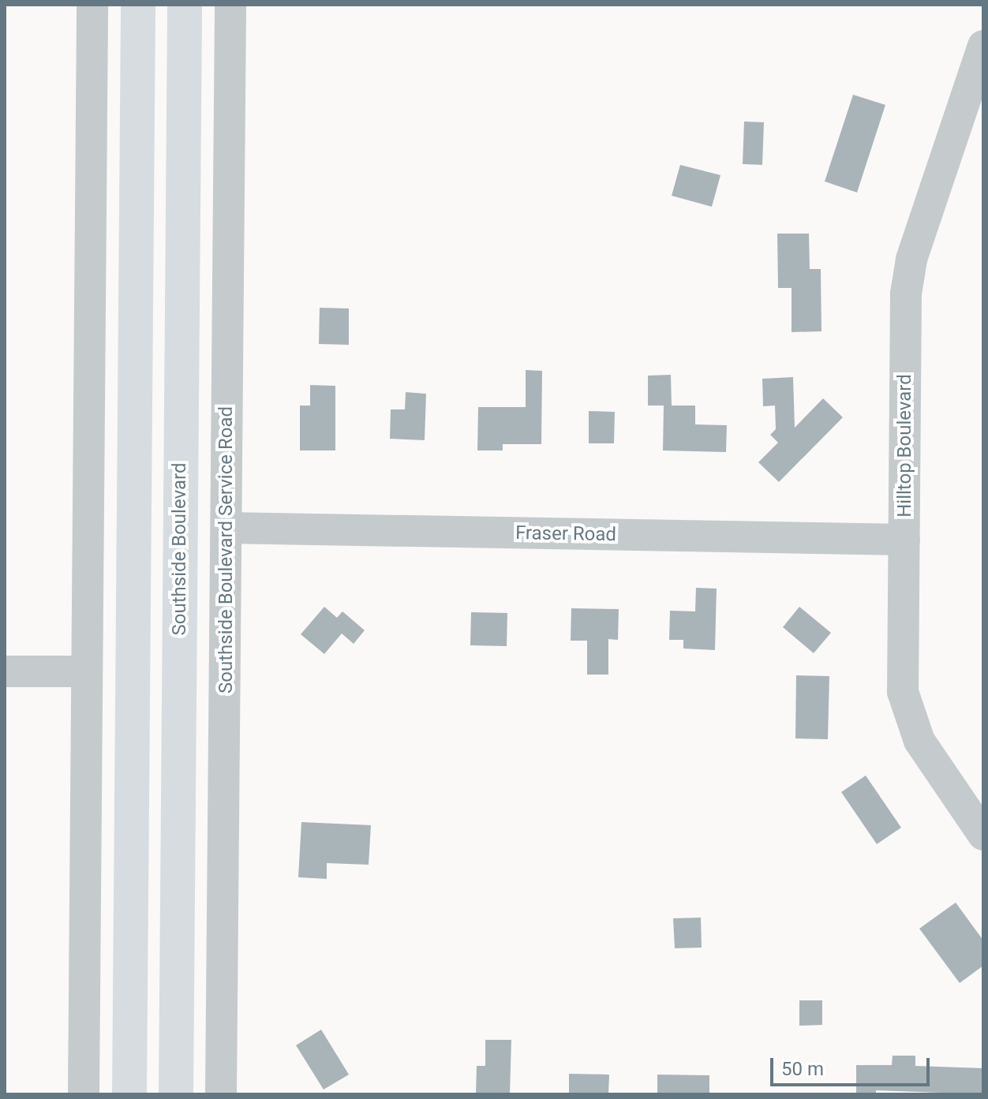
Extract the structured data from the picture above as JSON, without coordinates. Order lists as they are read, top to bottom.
{
  "streets": {
    "highway": ["Southside Boulevard"],
    "street": ["Hilltop Boulevard", "Fraser Road", "Southside Boulevard Service Road"]
  },
  "crossings": [
    ["Hilltop Boulevard", "Fraser Road"],
    ["Fraser Road", "Southside Boulevard Service Road"]
  ],
  "scale_bar": "50 m"
}
